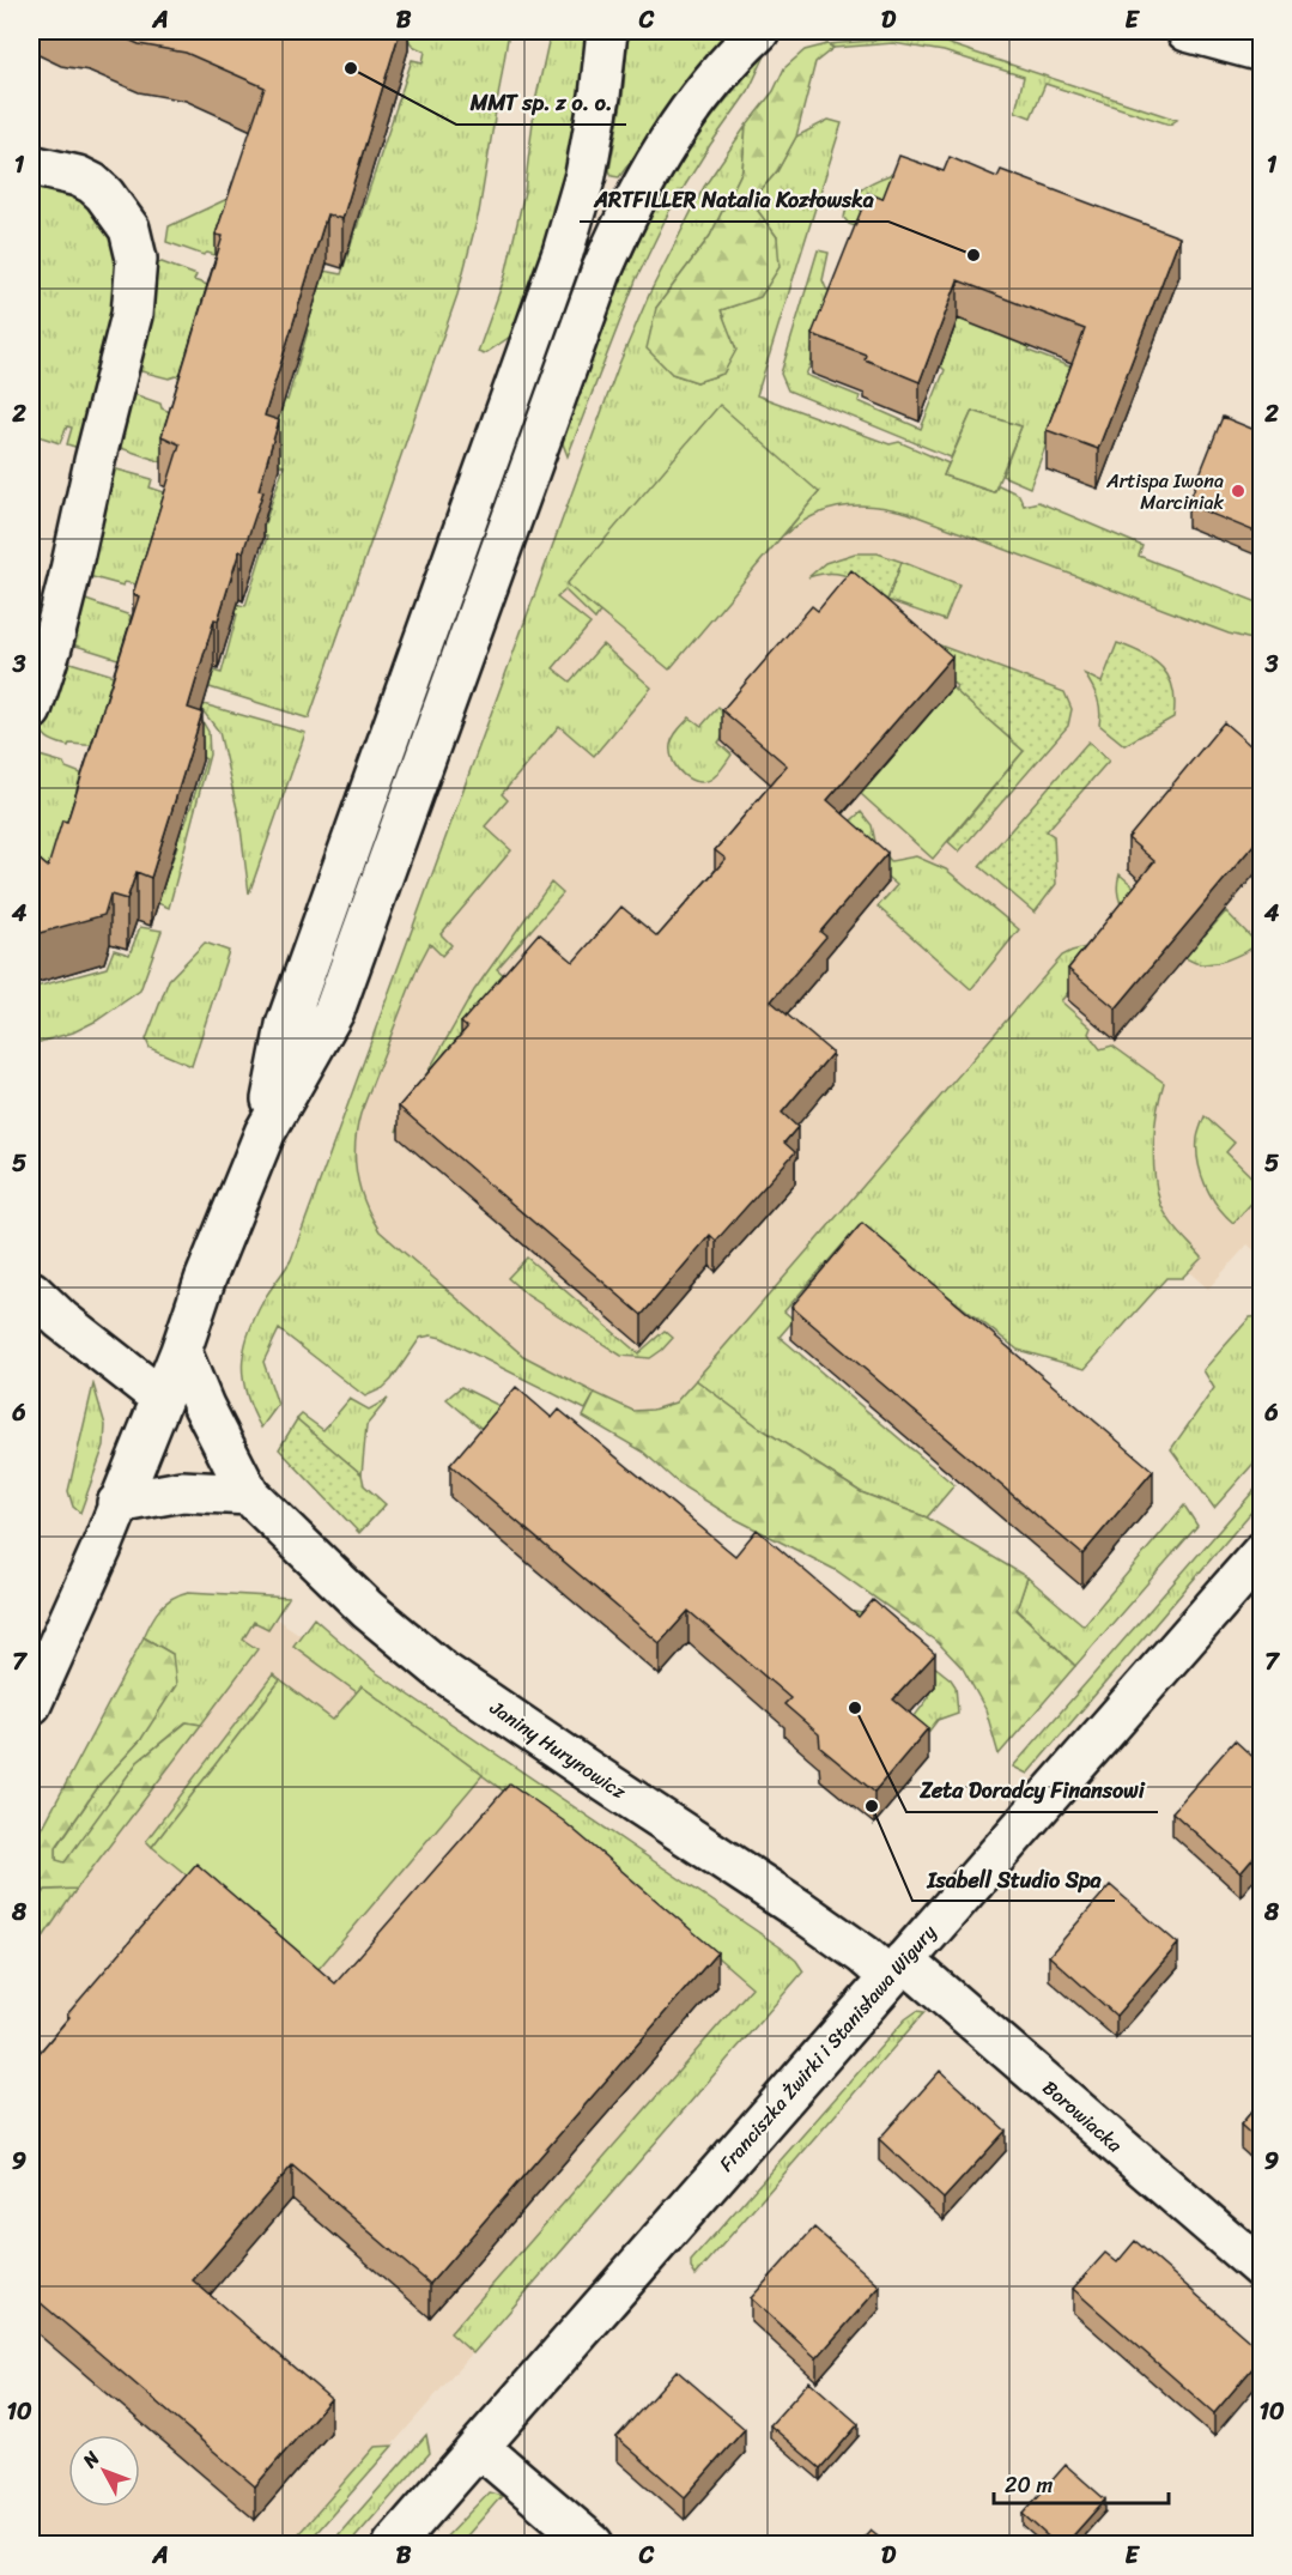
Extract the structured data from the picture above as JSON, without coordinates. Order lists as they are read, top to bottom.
{
  "streets": {
    "street": ["Janiny Hurynowicz", "Franciszka Żwirki i Stanisława Wigury", "Borowiacka"]
  },
  "crossings": [
    ["Janiny Hurynowicz", "Franciszka Żwirki i Stanisława Wigury"],
    ["Janiny Hurynowicz", "Borowiacka"],
    ["Franciszka Żwirki i Stanisława Wigury", "Borowiacka"]
  ],
  "places": [
    "MMT sp. z o. o.",
    "ARTFILLER Natalia Kozłowska",
    "Artispa Iwona Marciniak",
    "Zeta Doradcy Finansowi",
    "Isabell Studio Spa"
  ],
  "scale_bar": "20 m",
  "north": "top left",
  "grid": {
    "columns": [
      "A",
      "B",
      "C",
      "D",
      "E"
    ],
    "rows": [
      "1",
      "2",
      "3",
      "4",
      "5",
      "6",
      "7",
      "8",
      "9",
      "10"
    ]
  }
}
